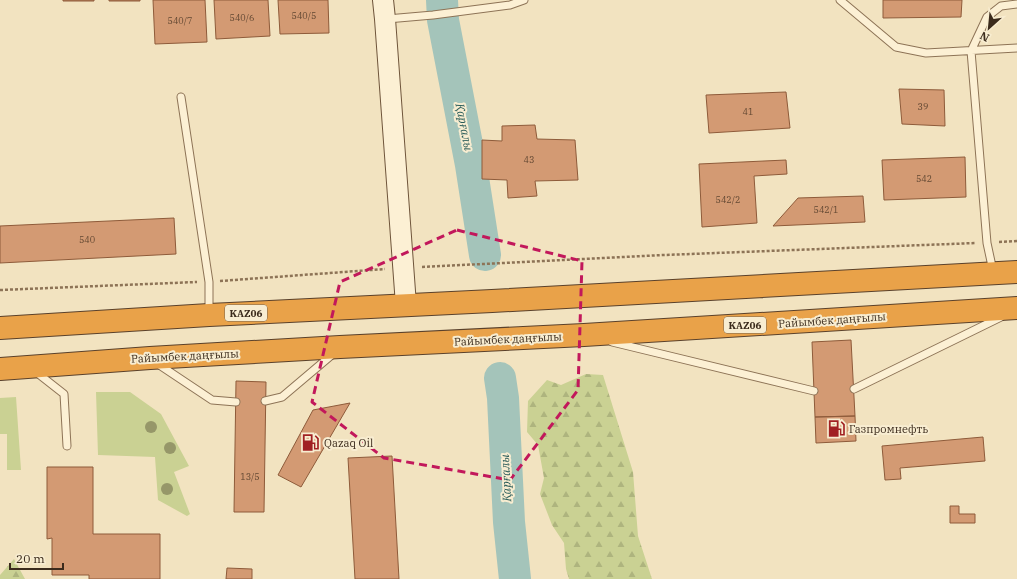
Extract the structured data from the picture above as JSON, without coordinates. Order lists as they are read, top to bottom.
{
  "streets": {
    "highway": ["KАZ06", "Райымбек даңғылы"]
  },
  "water": ["Қарғалы"],
  "places": {
    "fuel station": ["Газпромнефть", "Qazaq Oil"]
  },
  "house_numbers": [
    "540/5",
    "540/6",
    "540/7",
    "39",
    "41",
    "43",
    "542",
    "542/2",
    "542/1",
    "540",
    "13/5"
  ],
  "scale_bar": "20 m",
  "north": "bottom left"
}
